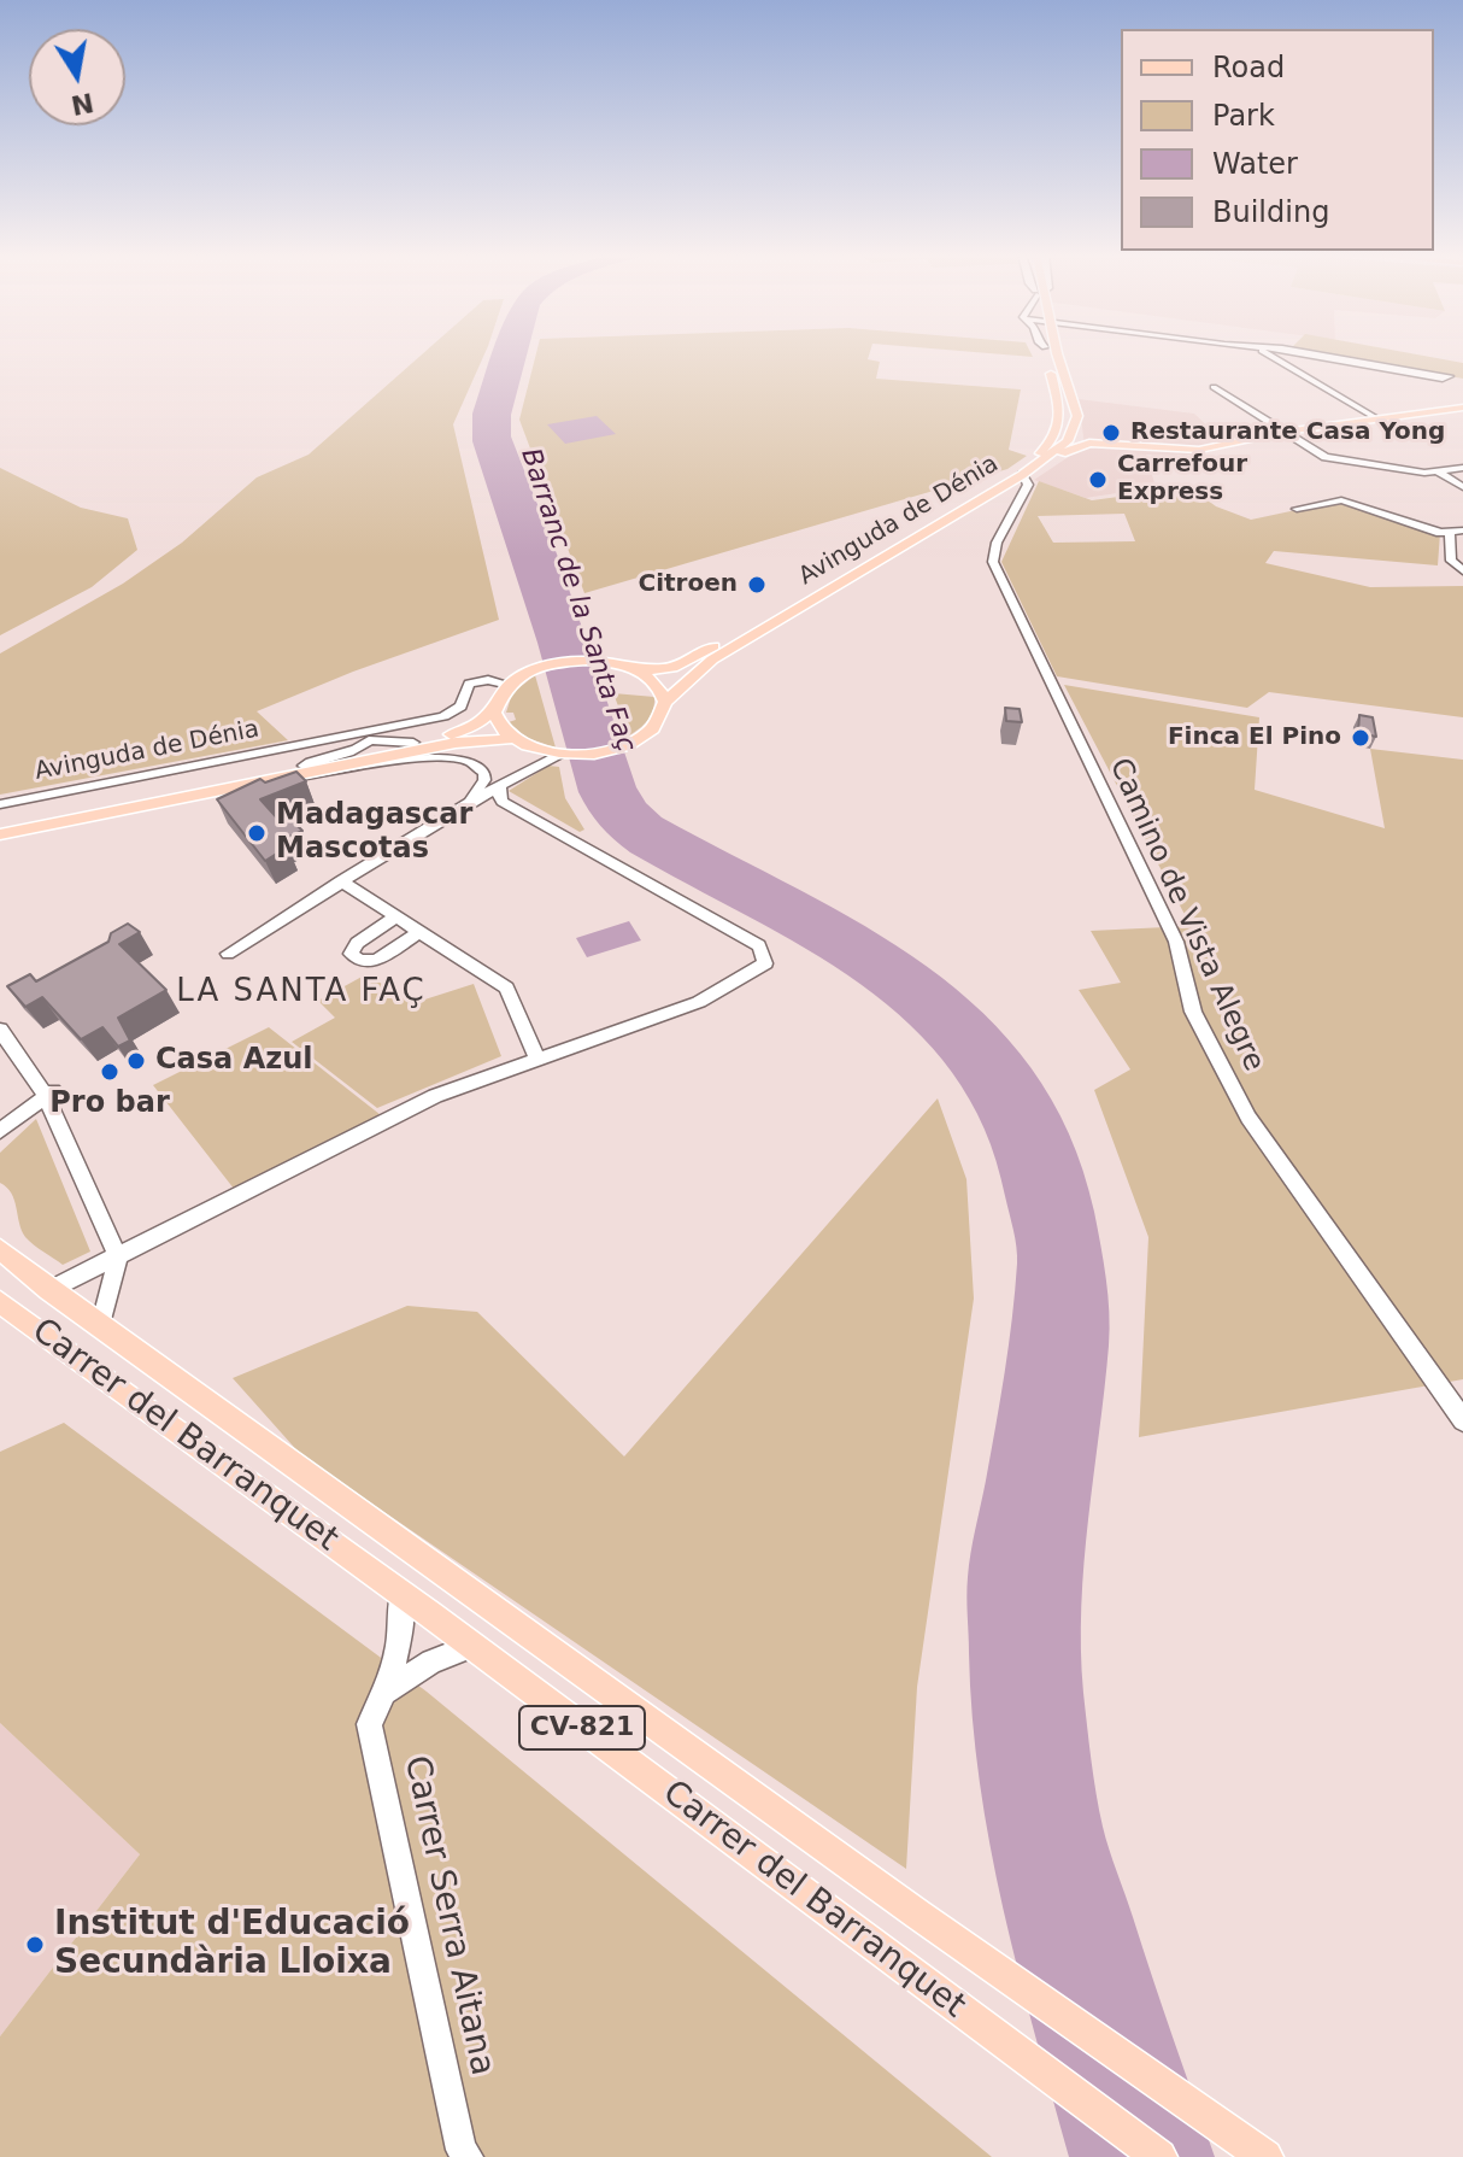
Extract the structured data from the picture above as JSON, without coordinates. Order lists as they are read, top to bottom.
{
  "streets": {
    "main road": ["Avinguda de Dénia", "Carrer del Barranquet", "CV-821"],
    "street": ["Camino de Vista Alegre", "Carrer Serra Aitana"]
  },
  "crossings": [
    ["Avinguda de Dénia", "Camino de Vista Alegre"],
    ["Carrer del Barranquet", "Carrer Serra Aitana"]
  ],
  "districts": ["LA SANTA FAÇ"],
  "water": ["Barranc de la Santa Faç"],
  "places": [
    "Restaurante Casa Yong",
    "Carrefour Express",
    "Citroen",
    "Finca El Pino",
    "Madagascar Mascotas",
    "Casa Azul",
    "Pro bar",
    "Institut d'Educació Secundària Lloixa"
  ],
  "legend": [
    "Road",
    "Park",
    "Water",
    "Building"
  ],
  "north": "bottom"
}
